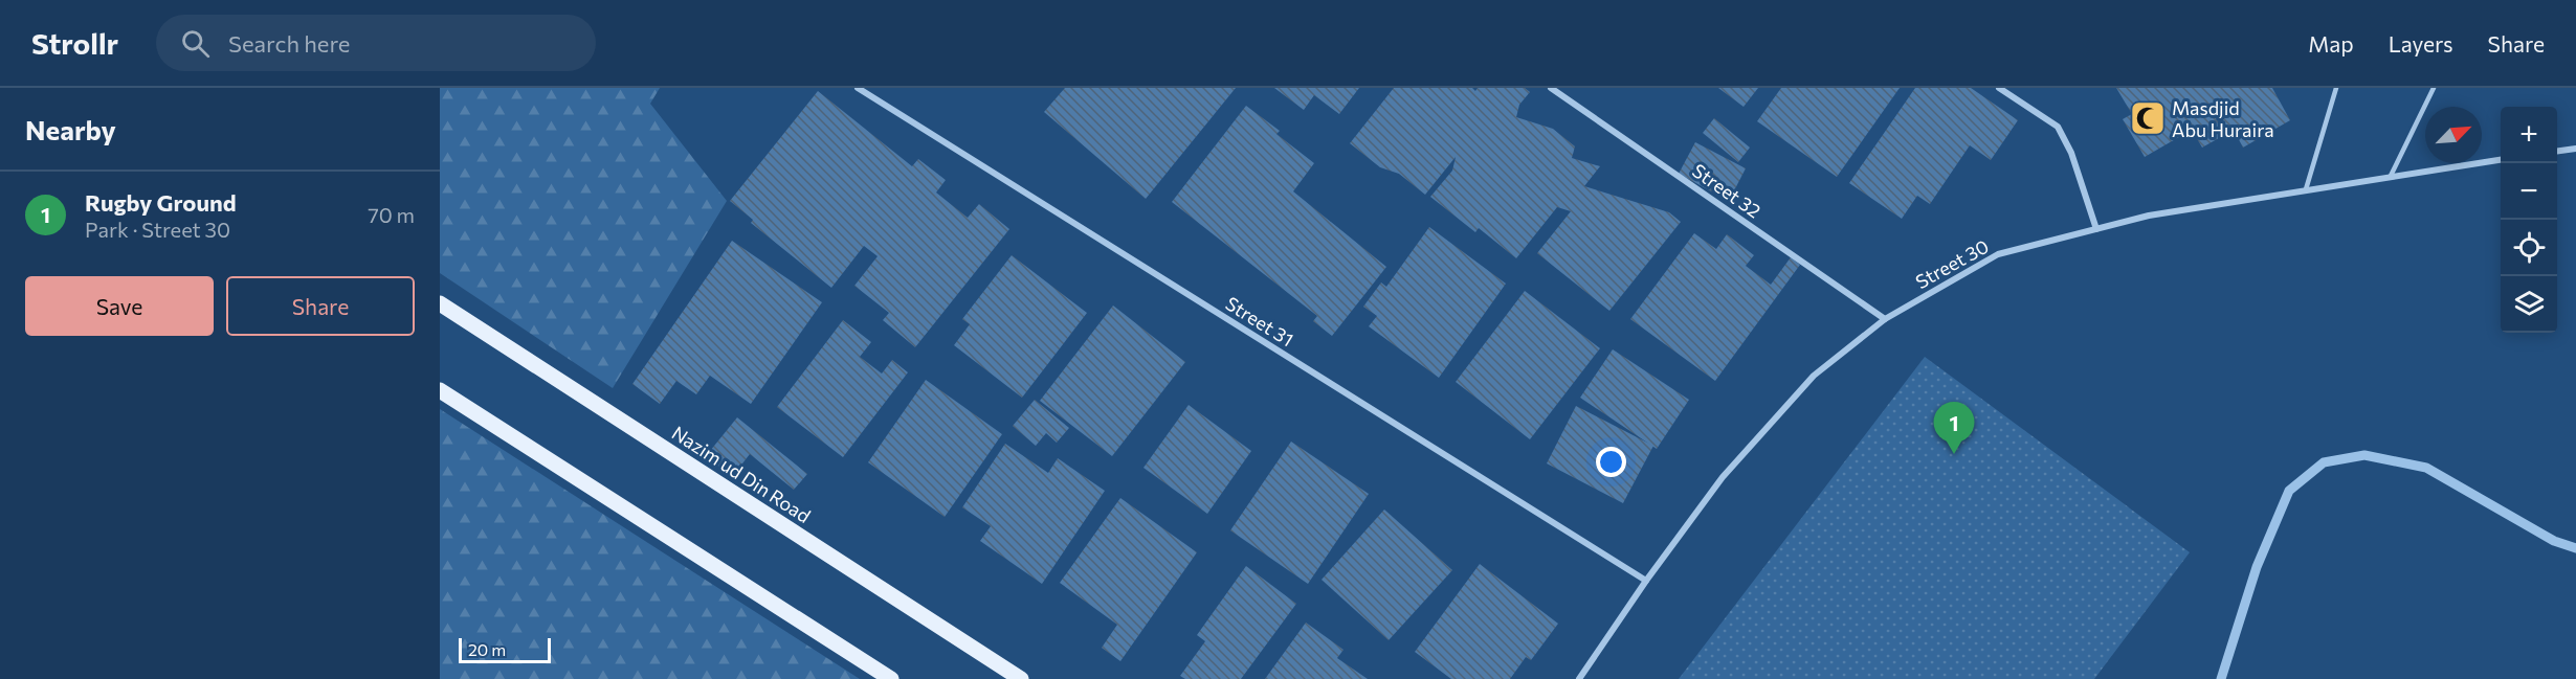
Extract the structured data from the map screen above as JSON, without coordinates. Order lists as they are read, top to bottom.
{
  "streets": {
    "main road": ["Nazim ud Din Road"],
    "street": ["Street 32", "Street 30", "Street 31"]
  },
  "crossings": [
    ["Street 32", "Street 30"],
    ["Street 30", "Street 31"]
  ],
  "places": {
    "mosque": ["Masdjid Abu Huraira"]
  },
  "scale_bar": "20 m",
  "north": "top right",
  "page": {
    "header": "Strollr",
    "search": "Search here",
    "nav": ["Map", "Layers", "Share"],
    "heading": "Nearby",
    "map_buttons": ["+", "−"],
    "list": [
      {
        "mark": "1",
        "name": "Rugby Ground",
        "note": "Park · Street 30",
        "value": "70 m"
      }
    ],
    "buttons": ["Save", "Share"],
    "pins": "1",
    "scale": "20 m"
  }
}
